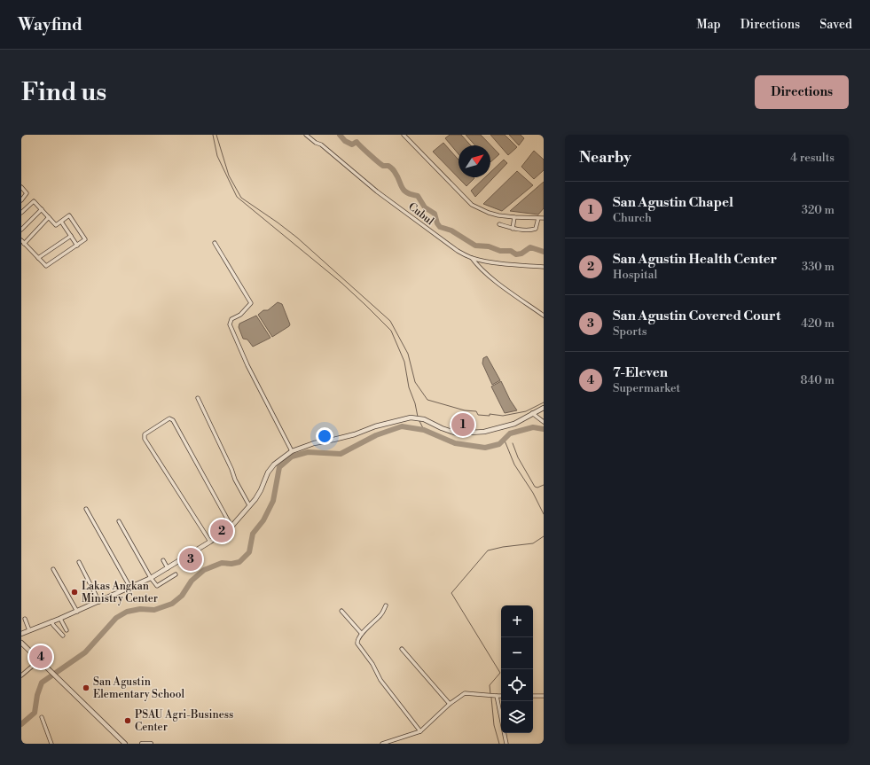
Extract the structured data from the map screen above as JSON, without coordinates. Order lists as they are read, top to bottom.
{
  "streets": {
    "street": ["Cubul"]
  },
  "places": ["Lakas Angkan Ministry Center", "San Agustin Elementary School", "PSAU Agri-Business Center"],
  "north": "top right",
  "page": {
    "header": "Wayfind",
    "nav": ["Map", "Directions", "Saved"],
    "buttons": "Directions",
    "title": "Find us",
    "heading": ["Nearby", "4 results"],
    "list": [
      {
        "mark": "1",
        "name": "San Agustin Chapel",
        "note": "Church",
        "value": "320 m"
      },
      {
        "mark": "2",
        "name": "San Agustin Health Center",
        "note": "Hospital",
        "value": "330 m"
      },
      {
        "mark": "3",
        "name": "San Agustin Covered Court",
        "note": "Sports",
        "value": "420 m"
      },
      {
        "mark": "4",
        "name": "7-Eleven",
        "note": "Supermarket",
        "value": "840 m"
      }
    ],
    "pins": [
      "1",
      "2",
      "3",
      "4"
    ],
    "map_buttons": ["+", "−"]
  }
}
